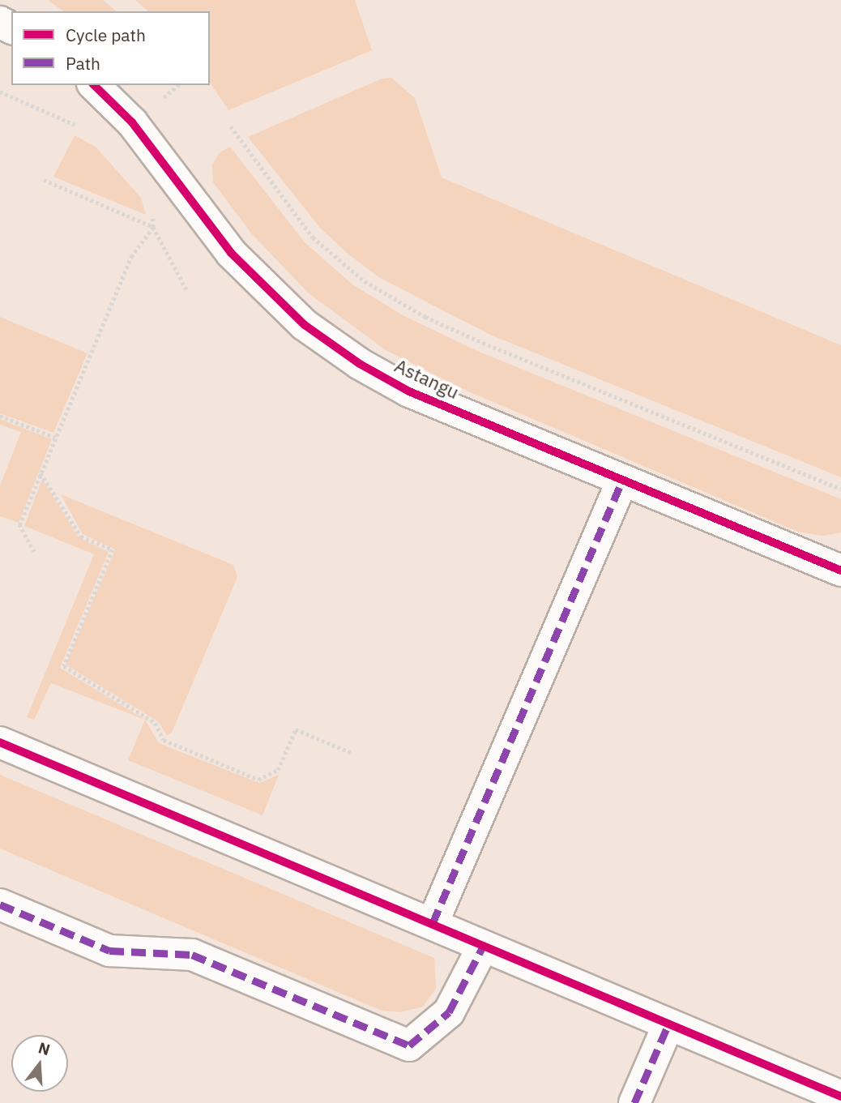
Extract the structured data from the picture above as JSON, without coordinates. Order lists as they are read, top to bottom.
{
  "streets": {
    "street": ["Astangu"]
  },
  "legend": ["Cycle path", "Path"],
  "north": "top"
}
